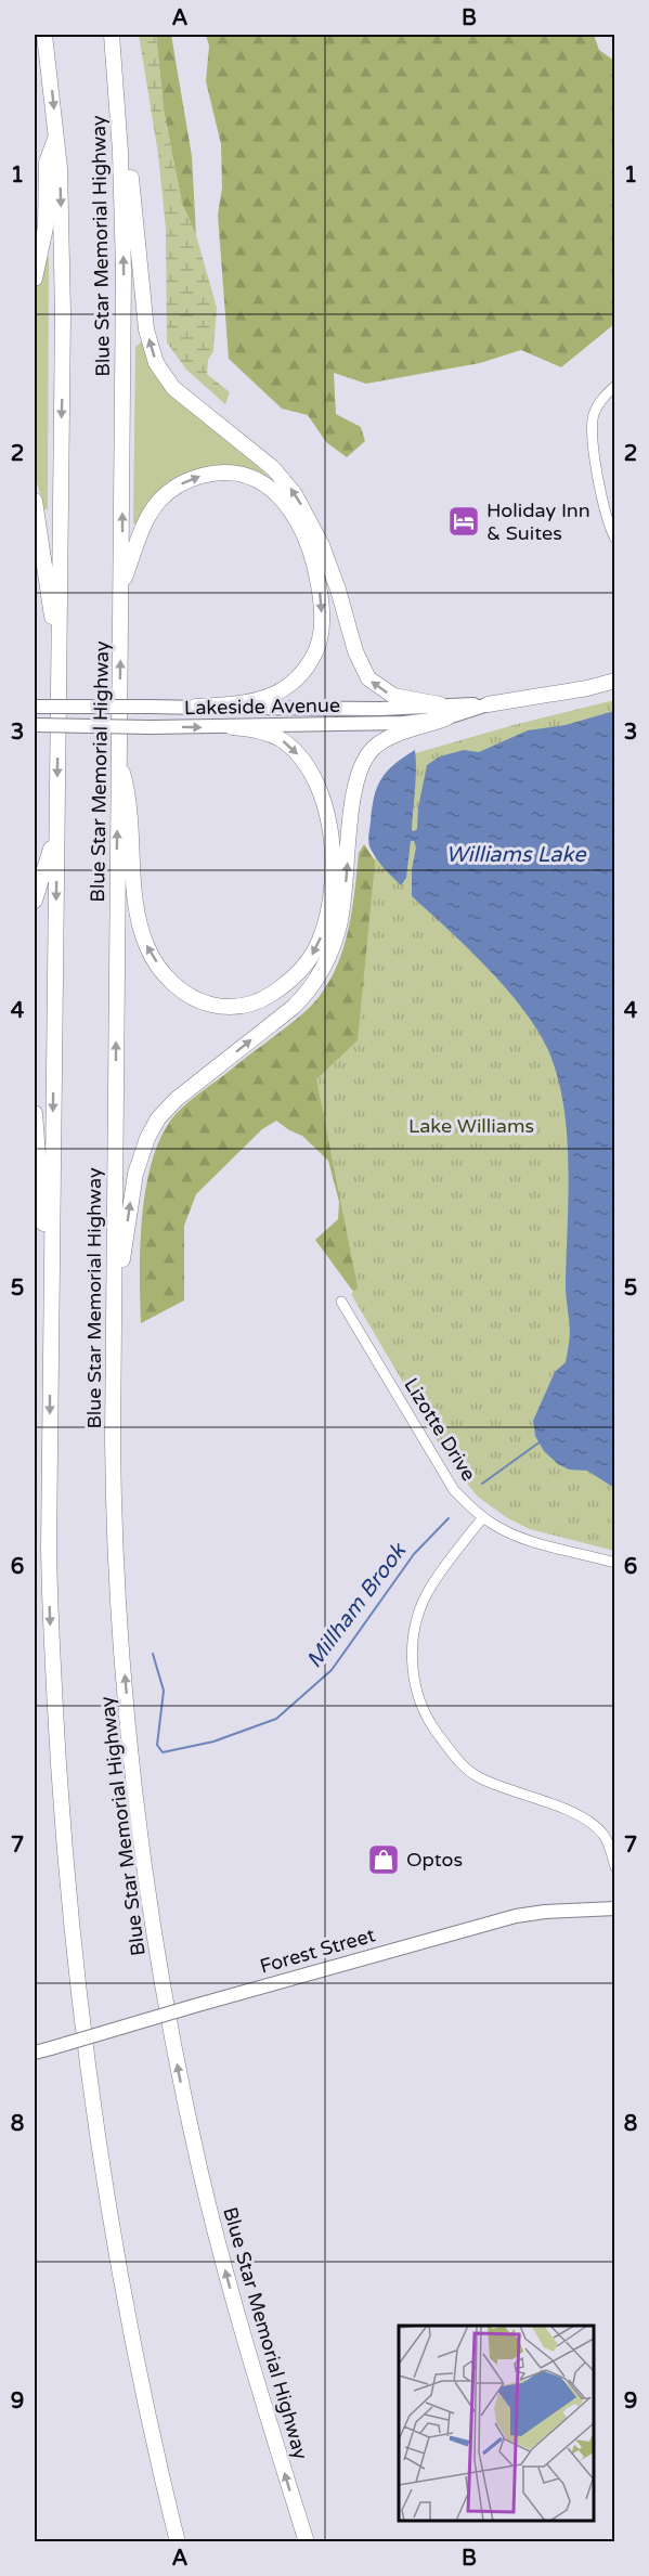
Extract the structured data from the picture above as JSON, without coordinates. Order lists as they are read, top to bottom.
{
  "streets": {
    "highway": ["Blue Star Memorial Highway", "Lakeside Avenue"],
    "main road": ["Forest Street"],
    "street": ["Lizotte Drive"]
  },
  "water": ["Williams Lake", "Millham Brook"],
  "parks": ["Lake Williams"],
  "places": {
    "hotel": ["Holiday Inn & Suites"],
    "shop": ["Optos"]
  },
  "grid": {
    "columns": ["A", "B"],
    "rows": [
      "1",
      "2",
      "3",
      "4",
      "5",
      "6",
      "7",
      "8",
      "9"
    ]
  }
}
